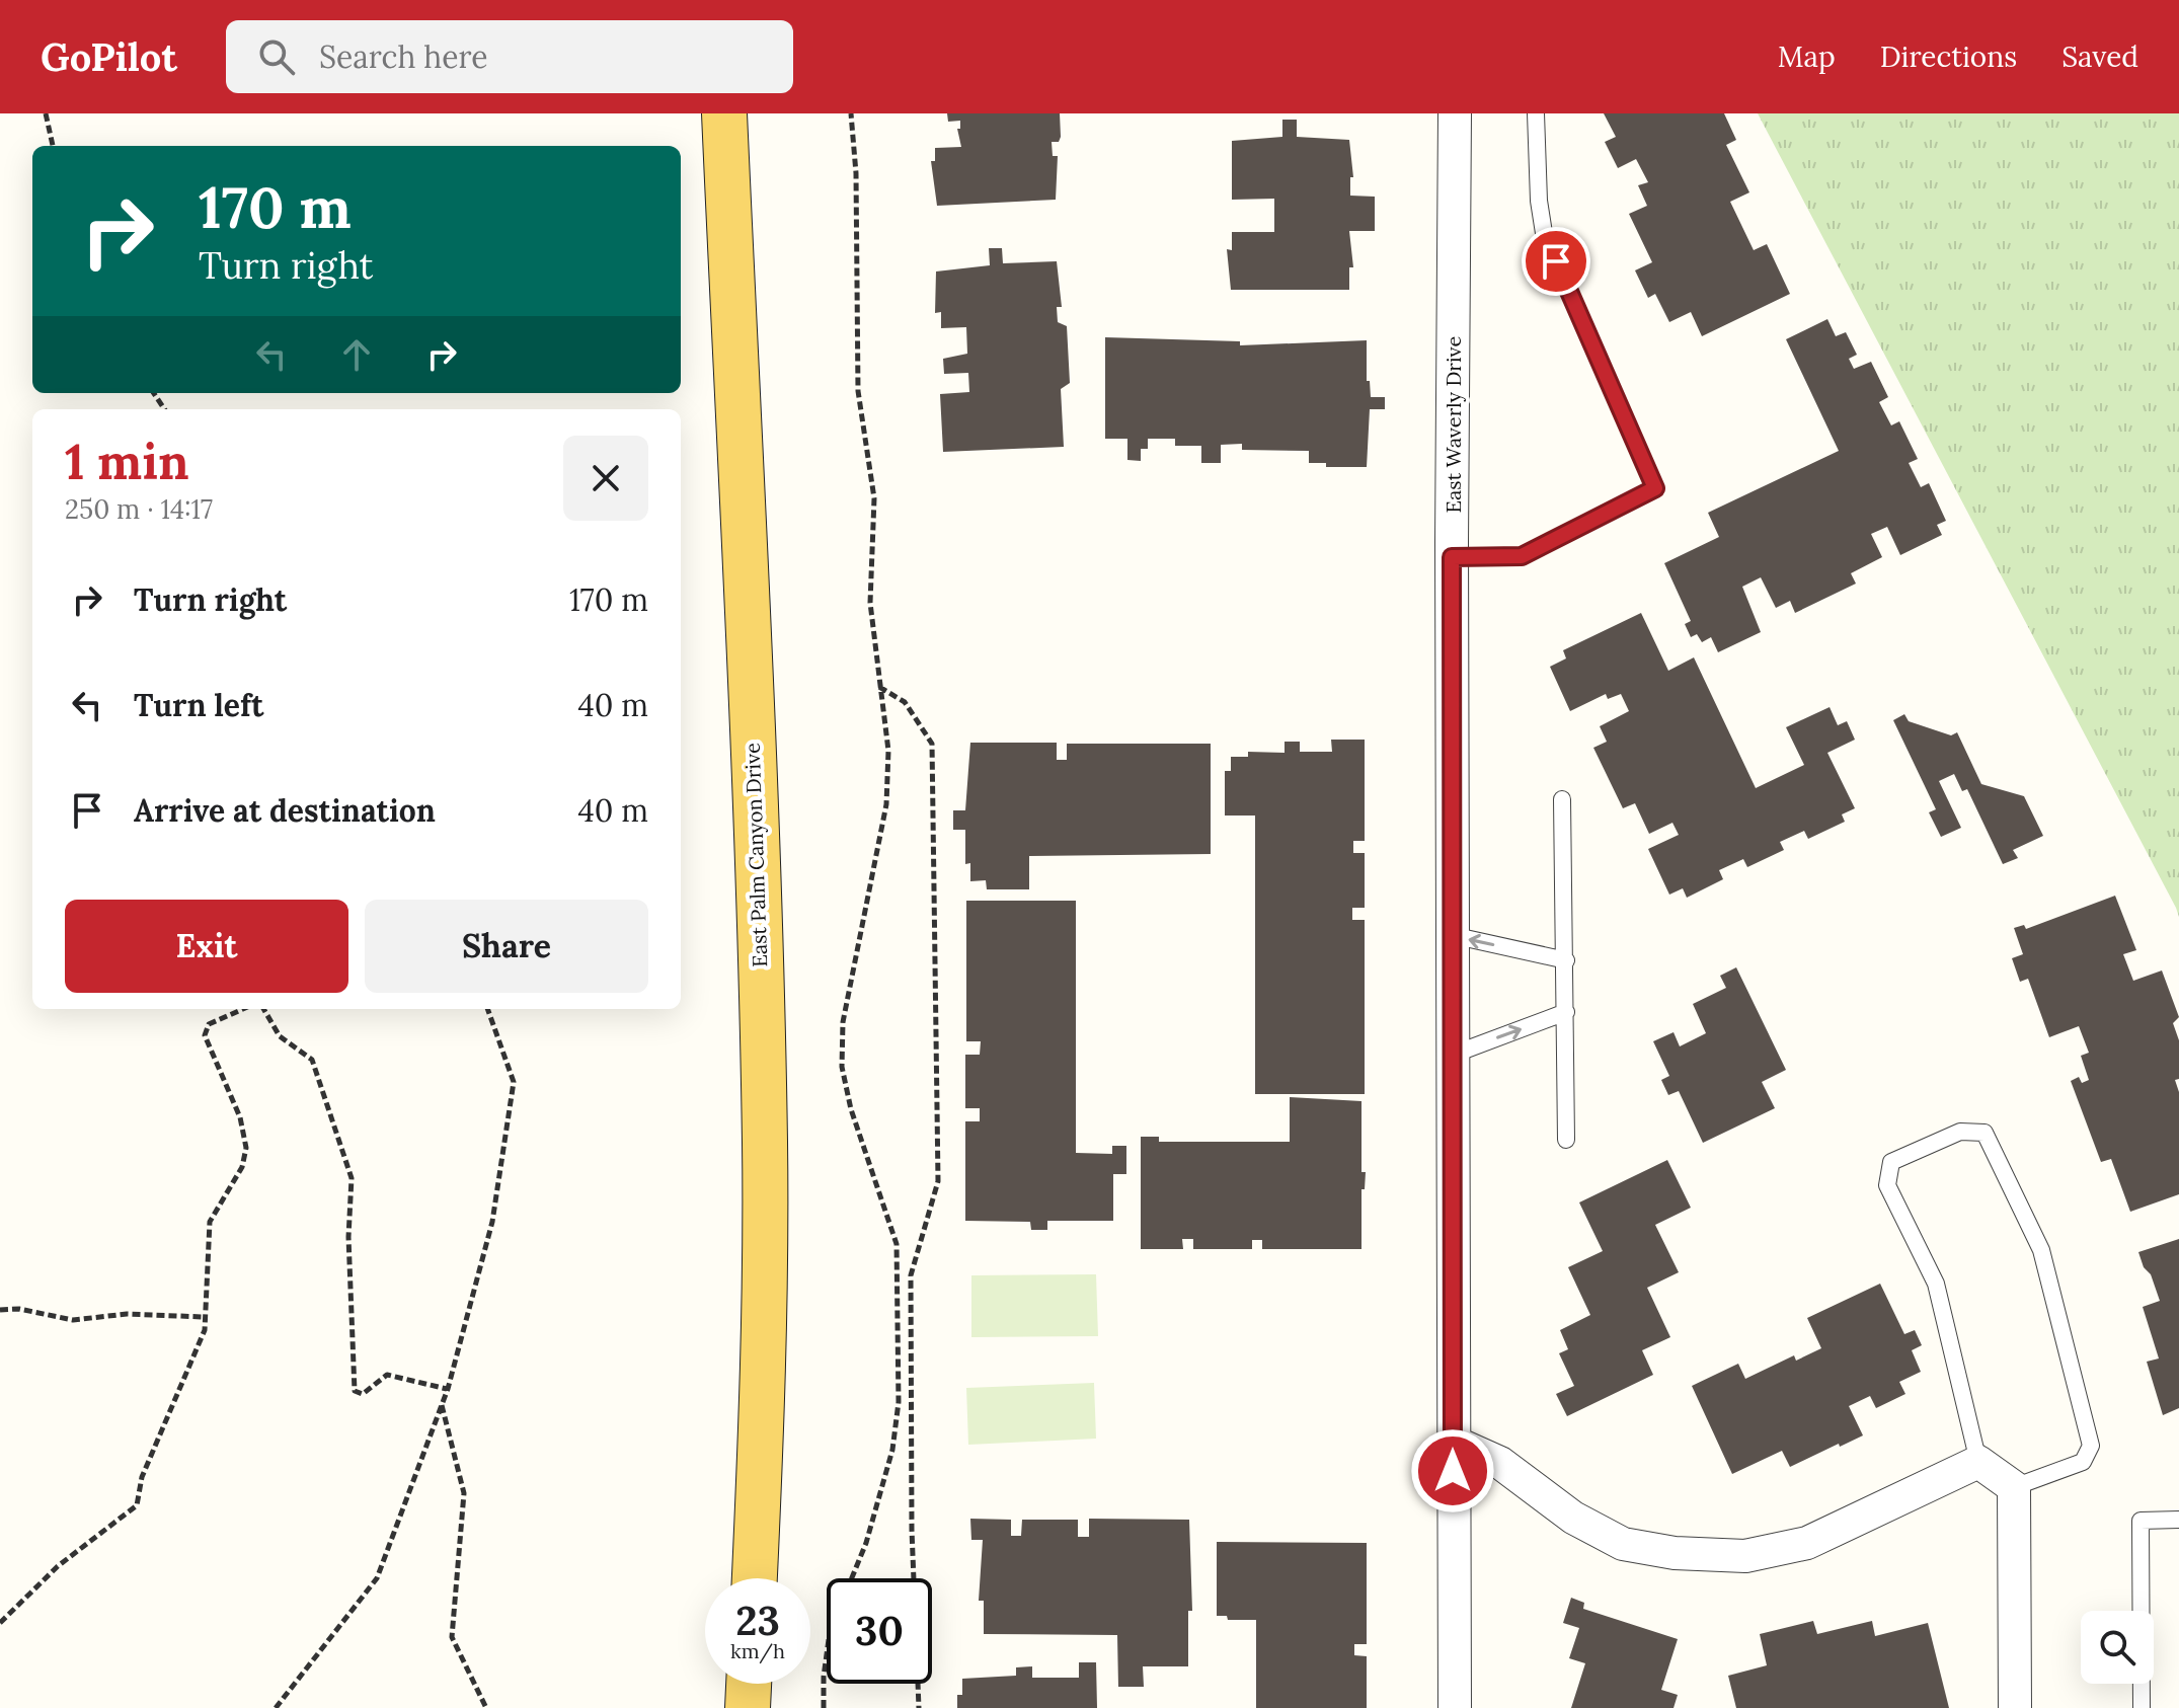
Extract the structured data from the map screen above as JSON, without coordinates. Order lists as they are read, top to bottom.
{
  "streets": {
    "main road": ["East Palm Canyon Drive"],
    "street": ["East Waverly Drive"]
  },
  "page": {
    "header": "GoPilot",
    "search": "Search here",
    "nav": ["Map", "Directions", "Saved"],
    "turn": ["170 m", "Turn right"],
    "heading": ["1 min", "250 m · 14:17"],
    "list": [
      {
        "name": "Turn right",
        "value": "170 m"
      },
      {
        "name": "Turn left",
        "value": "40 m"
      },
      {
        "name": "Arrive at destination",
        "value": "40 m"
      }
    ],
    "buttons": ["Exit", "Share"],
    "speed": "23 km/h",
    "limit": "30"
  }
}
